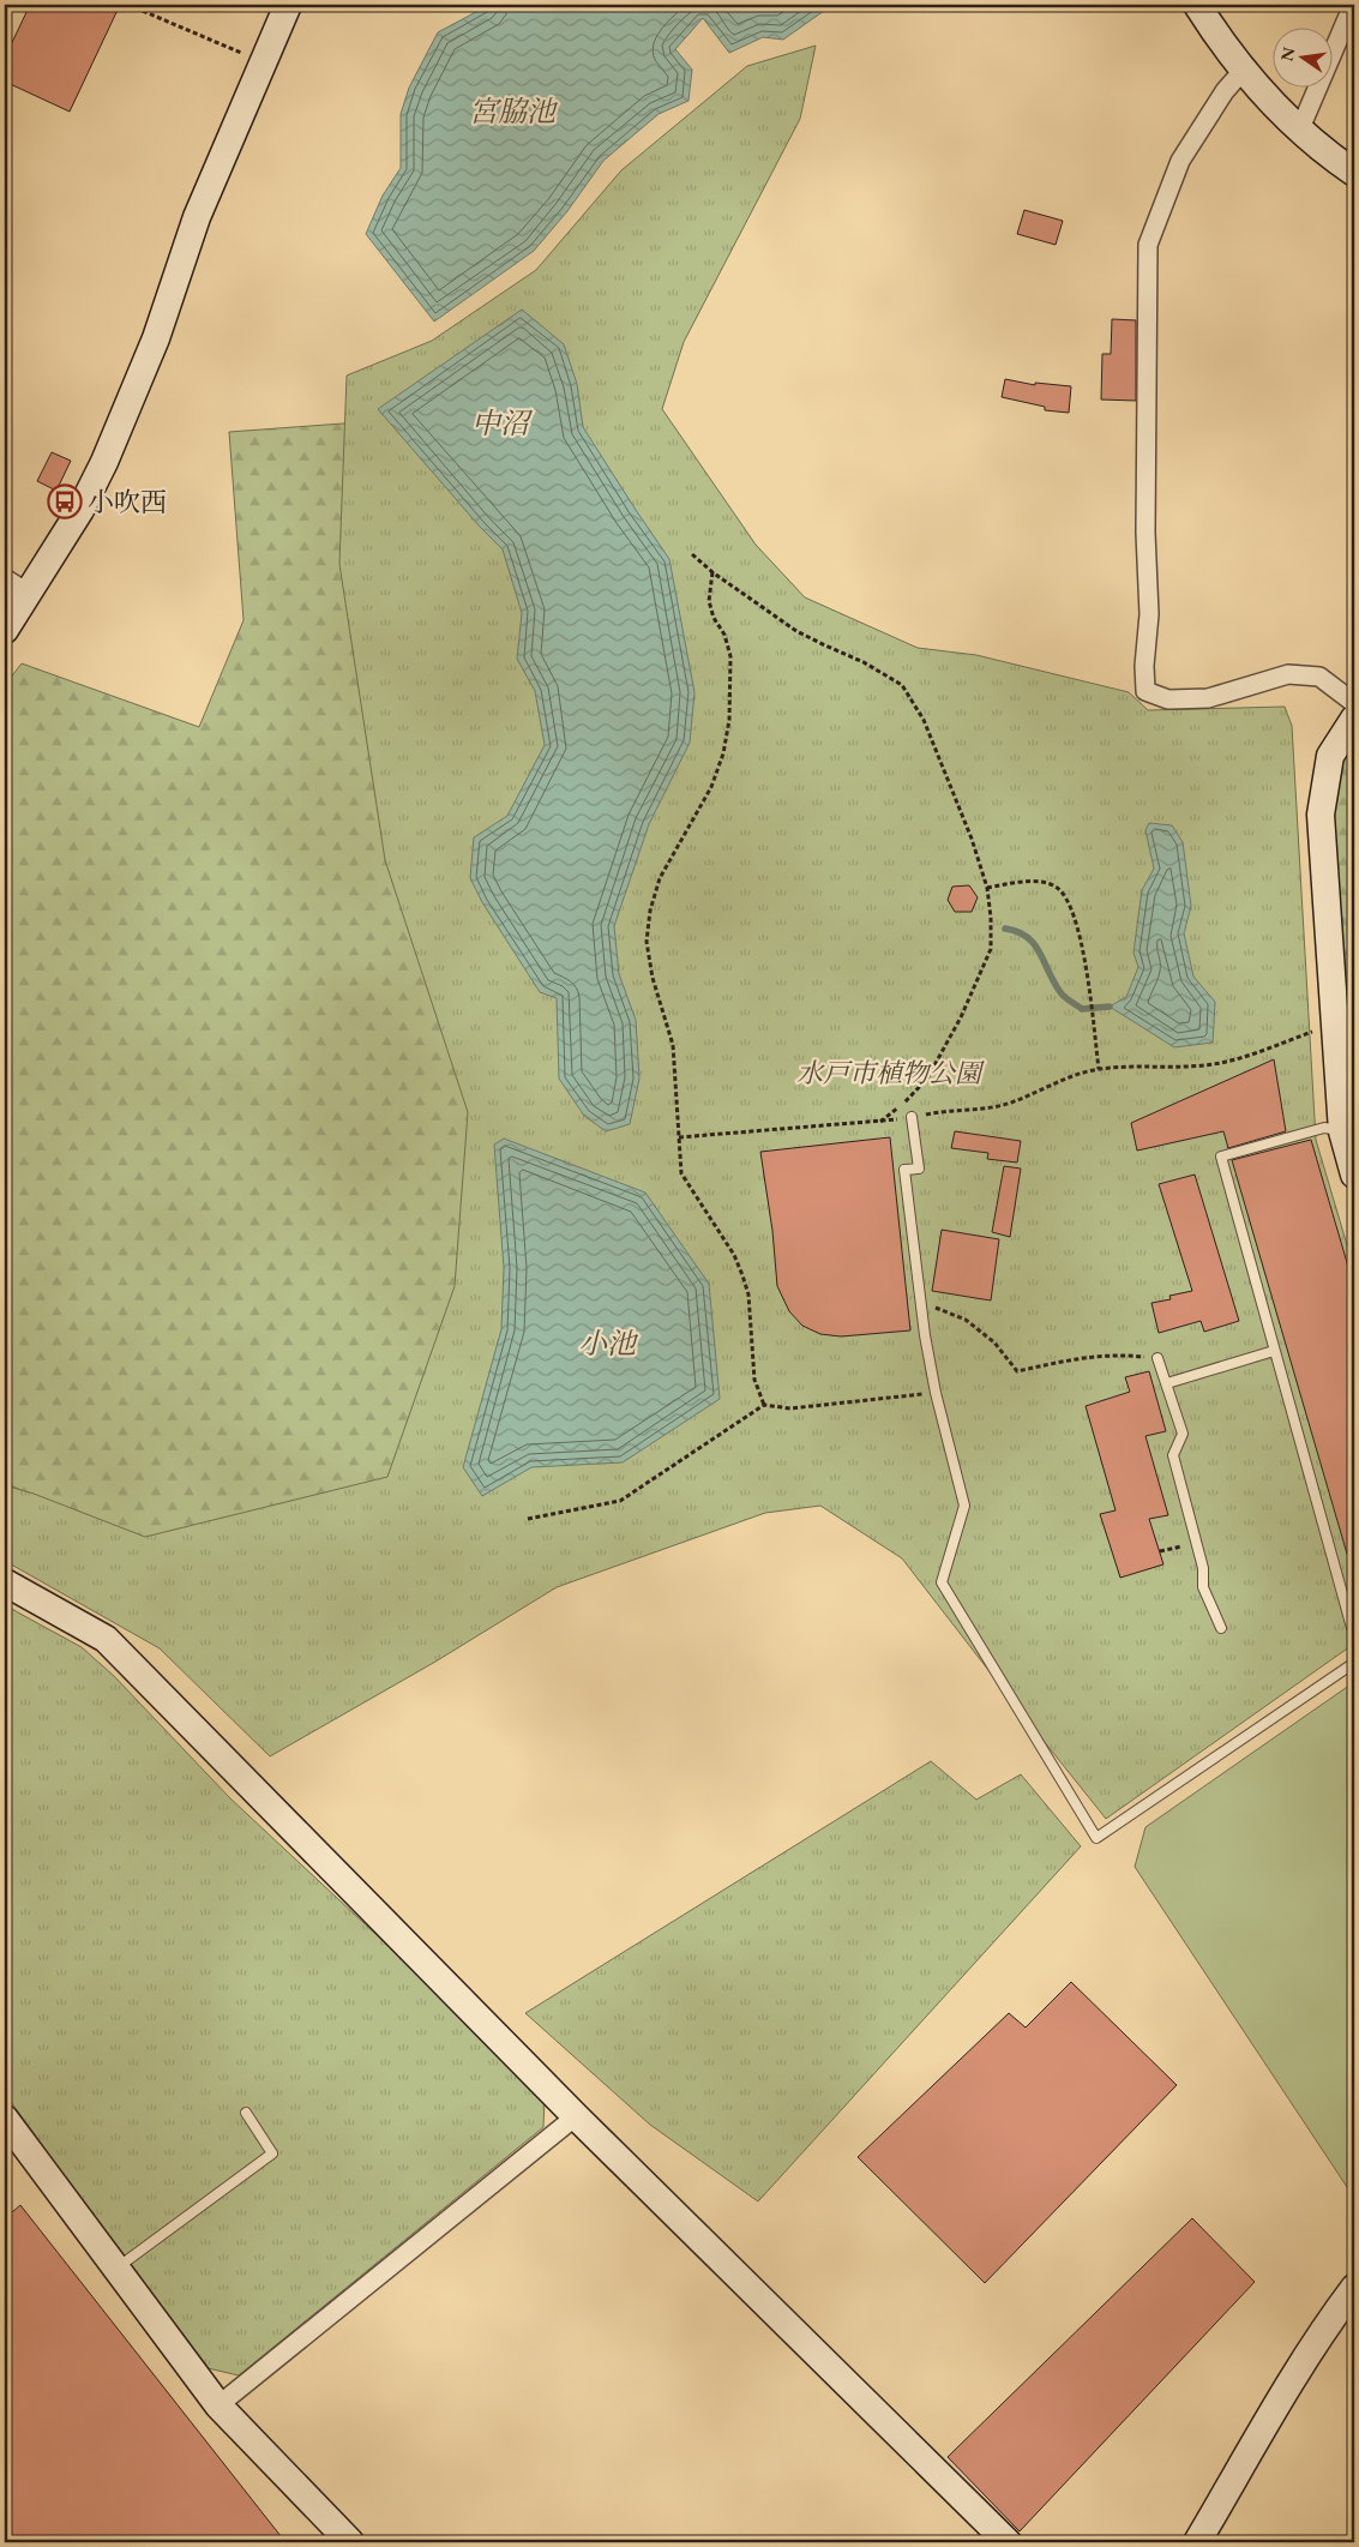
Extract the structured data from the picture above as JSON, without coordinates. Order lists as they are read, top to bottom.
{
  "water": ["宮脇池", "中沼", "小池"],
  "parks": ["水戸市植物公園"],
  "places": {
    "bus stop": ["小吹西"]
  },
  "north": "left"
}
